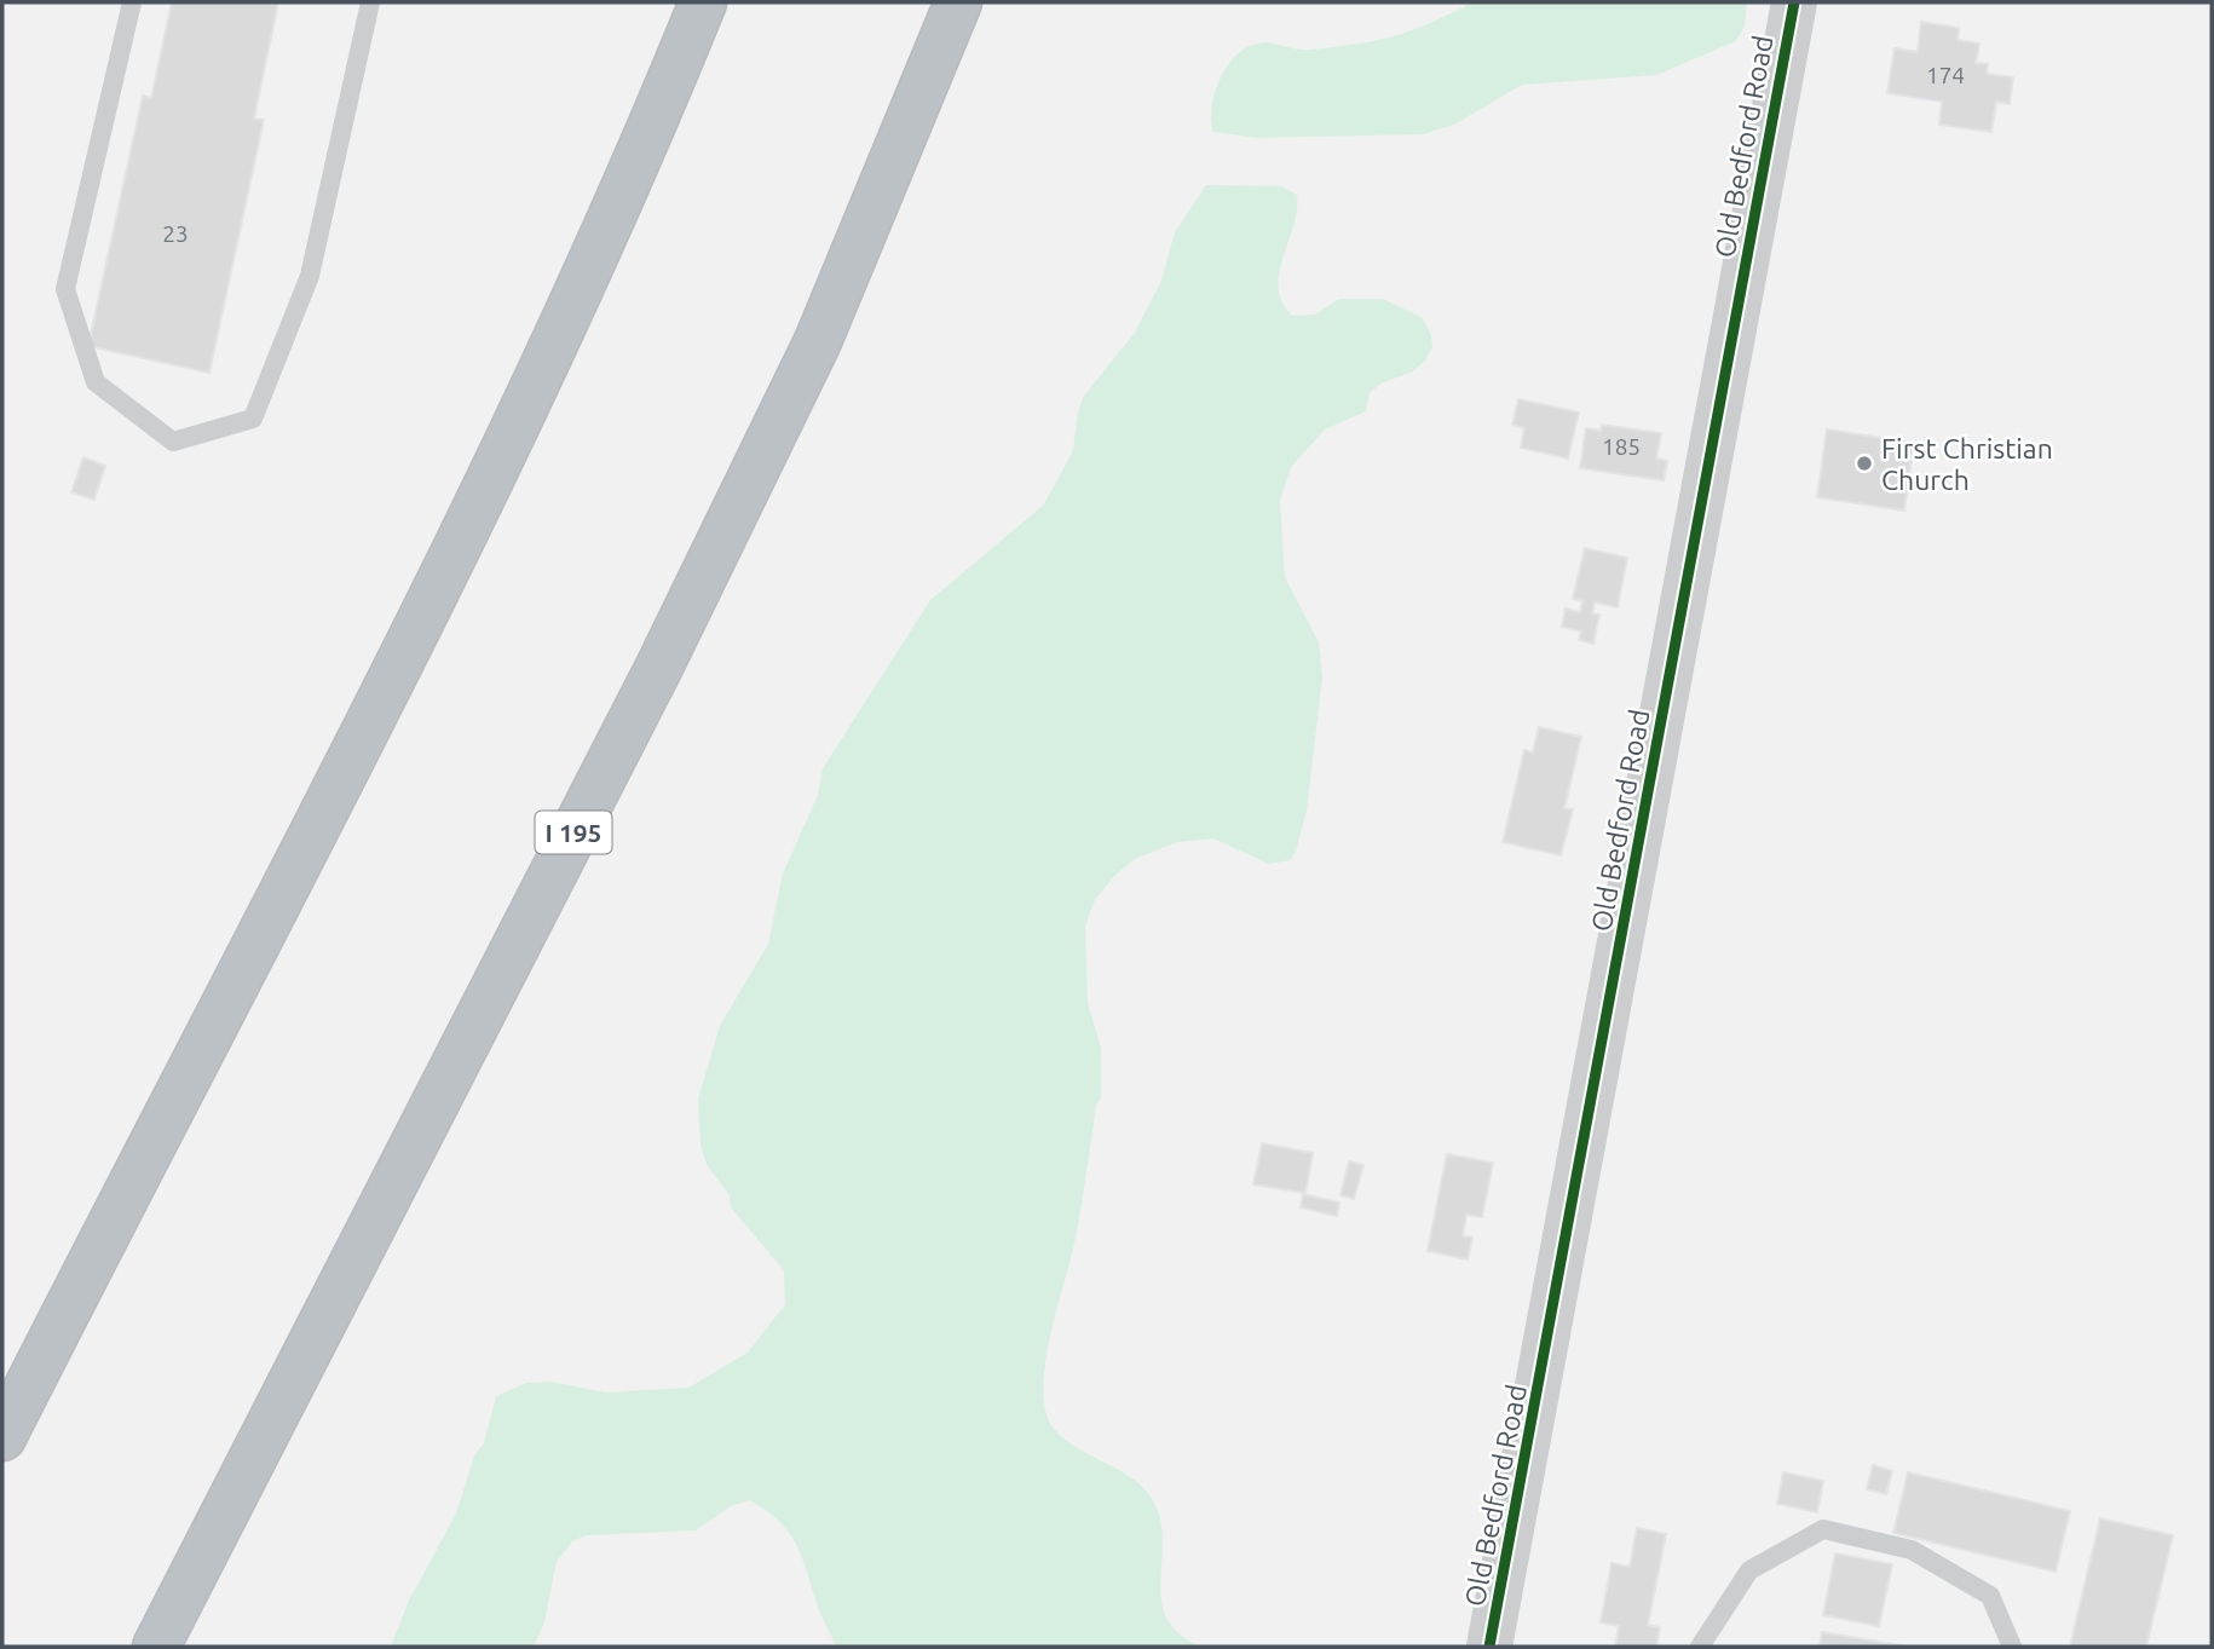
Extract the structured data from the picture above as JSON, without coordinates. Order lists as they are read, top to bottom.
{
  "streets": {
    "highway": ["I 195"],
    "street": ["Old Bedford Road"]
  },
  "places": ["First Christian Church"],
  "house_numbers": ["174", "23", "185"]
}
